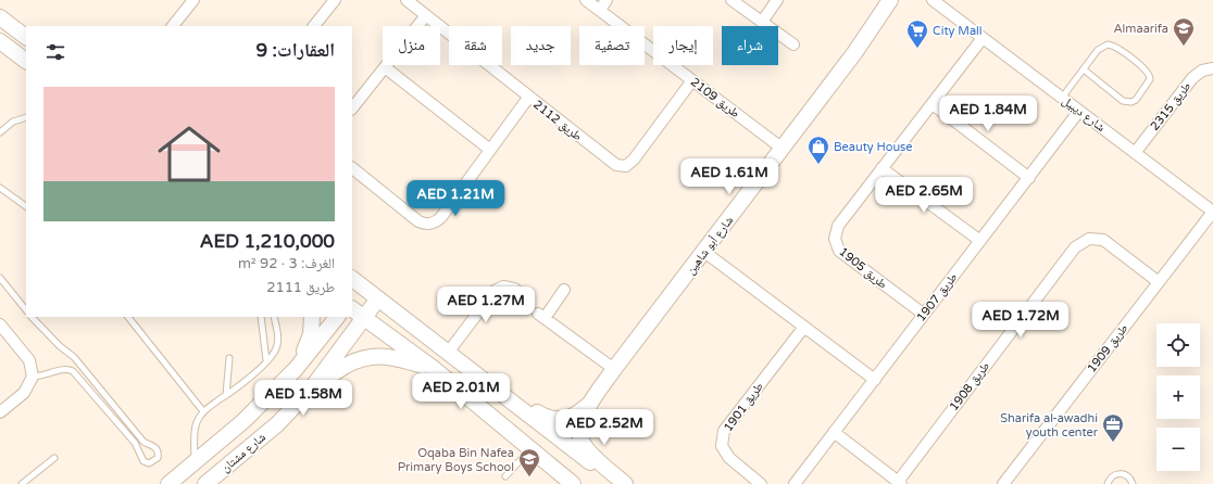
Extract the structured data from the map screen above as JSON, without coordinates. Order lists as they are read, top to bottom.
{
  "streets": {
    "street": [
      "طريق 2109",
      "طريق 2315",
      "شارع ديبيل",
      "طريق 2112",
      "شارع أبو شاهين",
      "طريق 1905",
      "طريق 1907",
      "طريق 1909",
      "طريق 1908",
      "طريق 1901",
      "شارع مشتان"
    ]
  },
  "crossings": [
    ["طريق 2109", "طريق 2112"],
    ["طريق 2109", "شارع أبو شاهين"],
    ["طريق 2315", "شارع ديبيل"],
    ["شارع ديبيل", "طريق 1905"],
    ["شارع ديبيل", "طريق 1907"],
    ["شارع ديبيل", "طريق 1909"],
    ["طريق 1905", "طريق 1907"],
    ["طريق 1907", "طريق 1908"],
    ["طريق 1909", "طريق 1908"]
  ],
  "places": {
    "school or university": ["Almaarifa", "Oqaba Bin Nafea Primary Boys School"],
    "supermarket": ["City Mall"],
    "shop": ["Beauty House"],
    "office": ["Sharifa al-awadhi youth center"]
  },
  "page": {
    "chip": [
      "شراء",
      "إيجار",
      "تصفية",
      "جديد",
      "شقة",
      "منزل"
    ],
    "heading": "العقارات: 9",
    "list": [
      {
        "name": "AED 1,210,000",
        "note": "الغرف: 3 · 92 m² · طريق 2111"
      }
    ],
    "price": [
      "AED 1.84M",
      "AED 1.61M",
      "AED 2.65M",
      "AED 1.21M",
      "AED 1.27M",
      "AED 1.72M",
      "AED 2.01M",
      "AED 1.58M",
      "AED 2.52M"
    ],
    "map_buttons": ["+", "−"]
  }
}
